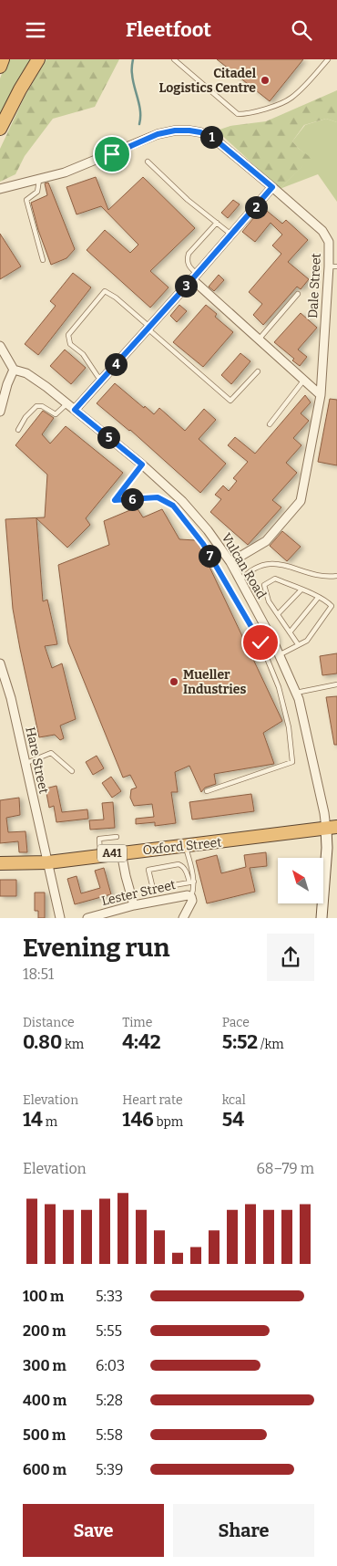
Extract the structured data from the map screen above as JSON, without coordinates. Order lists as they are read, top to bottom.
{
  "streets": {
    "highway": ["Oxford Street", "A41"],
    "street": [
      "Dale Street",
      "Vulcan Road",
      "Hare Street",
      "Lester Street"
    ]
  },
  "crossings": [
    ["Dale Street", "Vulcan Road"],
    ["Vulcan Road", "Oxford Street"],
    ["Hare Street", "Oxford Street"]
  ],
  "places": ["Citadel Logistics Centre", "Mueller Industries"],
  "north": "top left",
  "page": {
    "header": "Fleetfoot",
    "pins": [
      "1",
      "2",
      "3",
      "4",
      "5",
      "6",
      "7"
    ],
    "heading": ["Evening run", "18:51"],
    "stats": [
      ["Distance", "0.80 km"],
      ["Time", "4:42"],
      ["Pace", "5:52 /km"],
      ["Elevation", "14 m"],
      ["Heart rate", "146 bpm"],
      ["kcal", "54"]
    ],
    "chart": ["Elevation", "68–79 m"],
    "list": [
      {
        "name": "100 m",
        "note": "5:33"
      },
      {
        "name": "200 m",
        "note": "5:55"
      },
      {
        "name": "300 m",
        "note": "6:03"
      },
      {
        "name": "400 m",
        "note": "5:28"
      },
      {
        "name": "500 m",
        "note": "5:58"
      },
      {
        "name": "600 m",
        "note": "5:39"
      }
    ],
    "buttons": ["Save", "Share"]
  }
}
